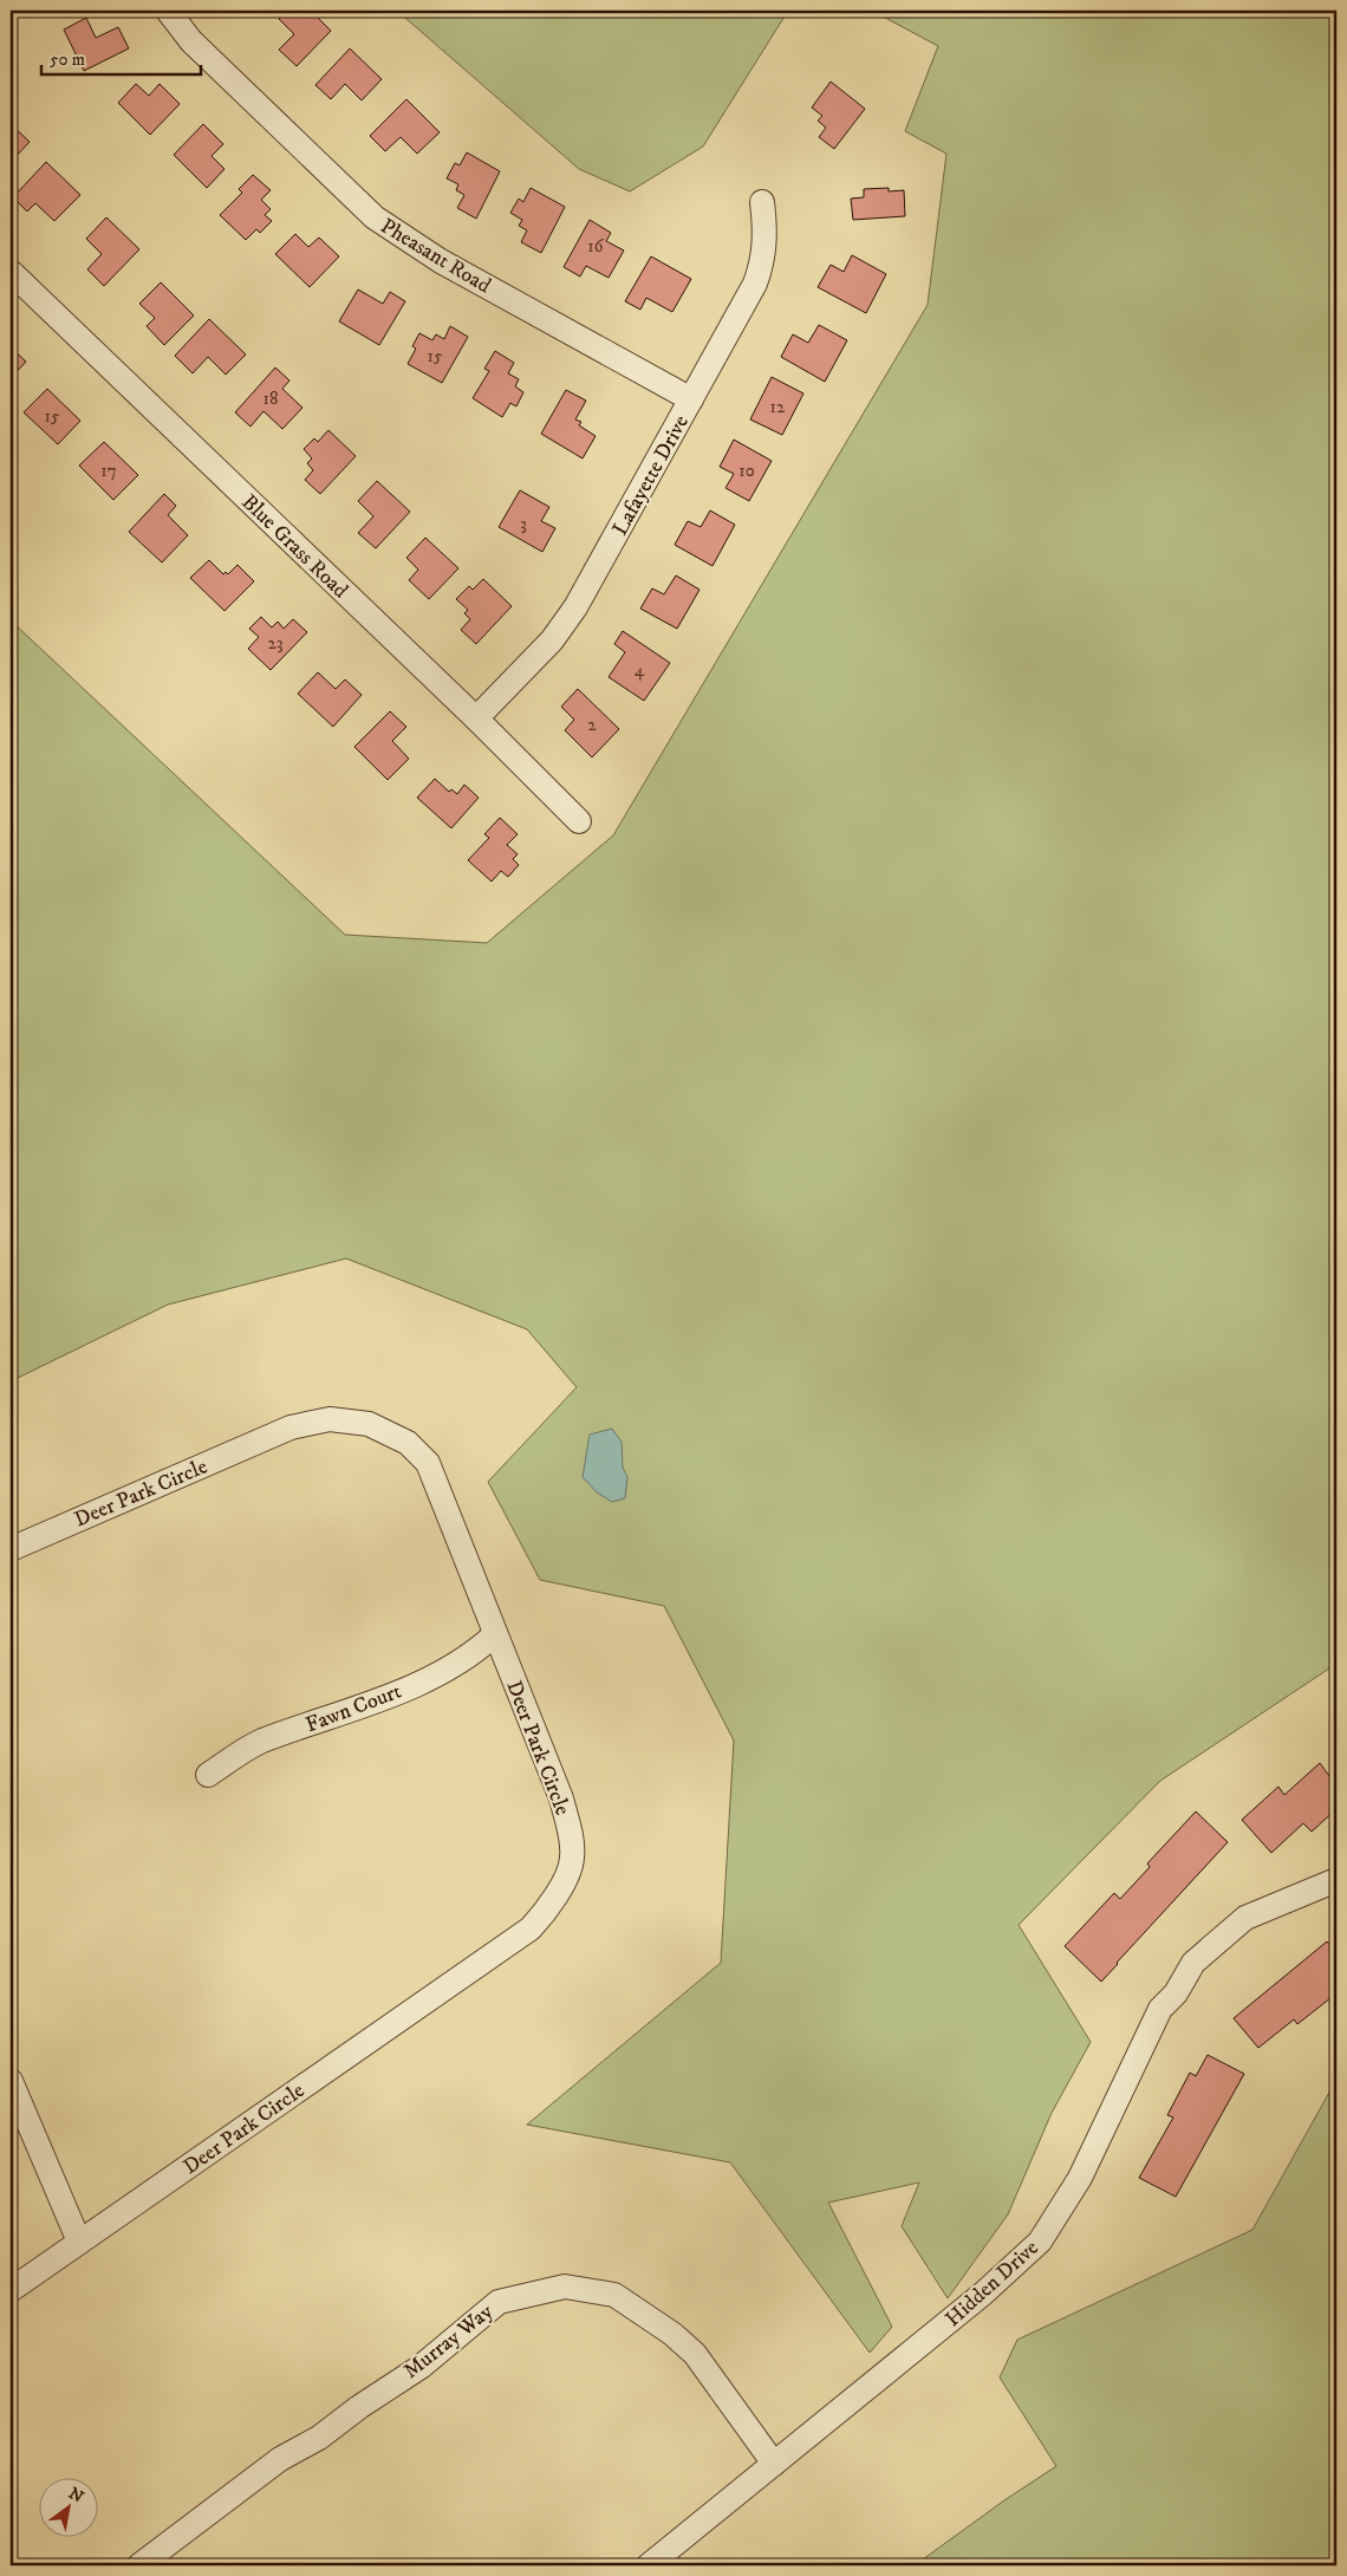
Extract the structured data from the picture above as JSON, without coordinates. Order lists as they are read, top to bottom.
{
  "streets": {
    "street": [
      "Pheasant Road",
      "Lafayette Drive",
      "Blue Grass Road",
      "Deer Park Circle",
      "Fawn Court",
      "Hidden Drive",
      "Murray Way"
    ]
  },
  "crossings": [
    ["Pheasant Road", "Lafayette Drive"],
    ["Lafayette Drive", "Blue Grass Road"],
    ["Deer Park Circle", "Fawn Court"],
    ["Hidden Drive", "Murray Way"]
  ],
  "house_numbers": [
    "16",
    "15",
    "18",
    "12",
    "15",
    "17",
    "10",
    "3",
    "23",
    "4",
    "2"
  ],
  "scale_bar": "50 m",
  "north": "top right"
}
